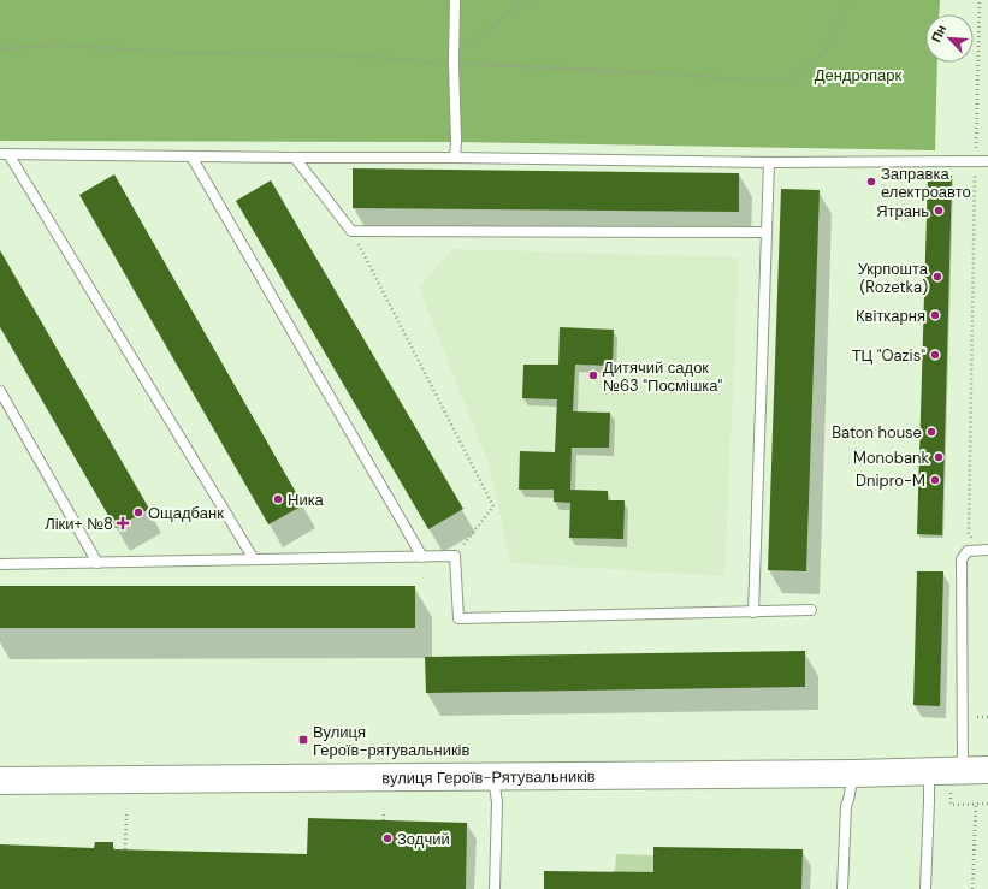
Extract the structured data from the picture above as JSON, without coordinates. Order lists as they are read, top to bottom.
{
  "streets": {
    "main road": ["вулиця Героїв-Рятувальників"]
  },
  "parks": ["Дендропарк"],
  "places": {
    "other": [
      "Заправка електроавто",
      "Ятрань",
      "Укрпошта (Rozetka)",
      "Квіткарня",
      "ТЦ \"Oazis\"",
      "Дитячий садок №63 \"Посмішка\"",
      "Baton house",
      "Monobank",
      "Dnipro-M",
      "Ника",
      "Ощадбанк",
      "Зодчий"
    ],
    "health": ["Ліки+ №8"],
    "transit": ["Вулиця Героїв-рятувальників"]
  },
  "north": "top left"
}
